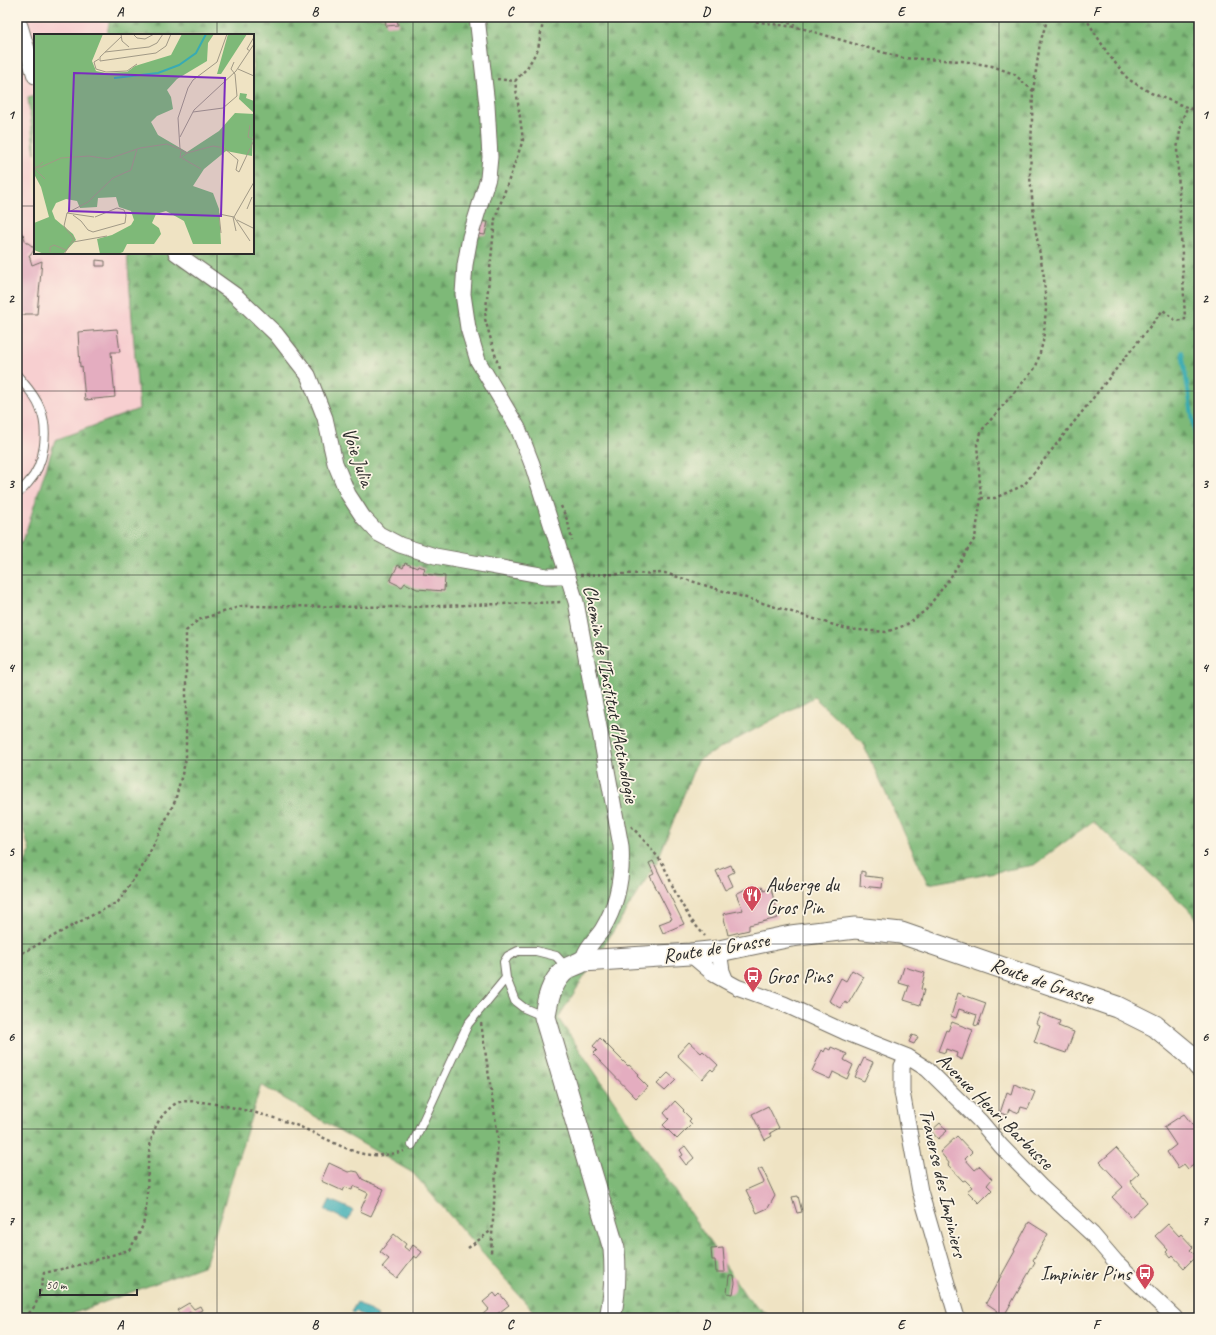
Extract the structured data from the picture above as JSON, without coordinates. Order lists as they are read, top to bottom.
{
  "streets": {
    "main road": ["Route de Grasse"],
    "street": [
      "Voie Julia",
      "Chemin de l'Institut d'Actinologie",
      "Avenue Henri Barbusse",
      "Traverse des Impiniers"
    ]
  },
  "crossings": [
    ["Voie Julia", "Chemin de l'Institut d'Actinologie"],
    ["Chemin de l'Institut d'Actinologie", "Route de Grasse"],
    ["Route de Grasse", "Avenue Henri Barbusse"],
    ["Avenue Henri Barbusse", "Traverse des Impiniers"]
  ],
  "places": {
    "restaurant": ["Auberge du Gros Pin"],
    "bus stop": ["Gros Pins", "Impinier Pins"]
  },
  "scale_bar": "50 m",
  "grid": {
    "columns": [
      "A",
      "B",
      "C",
      "D",
      "E",
      "F"
    ],
    "rows": [
      "1",
      "2",
      "3",
      "4",
      "5",
      "6",
      "7"
    ]
  }
}
